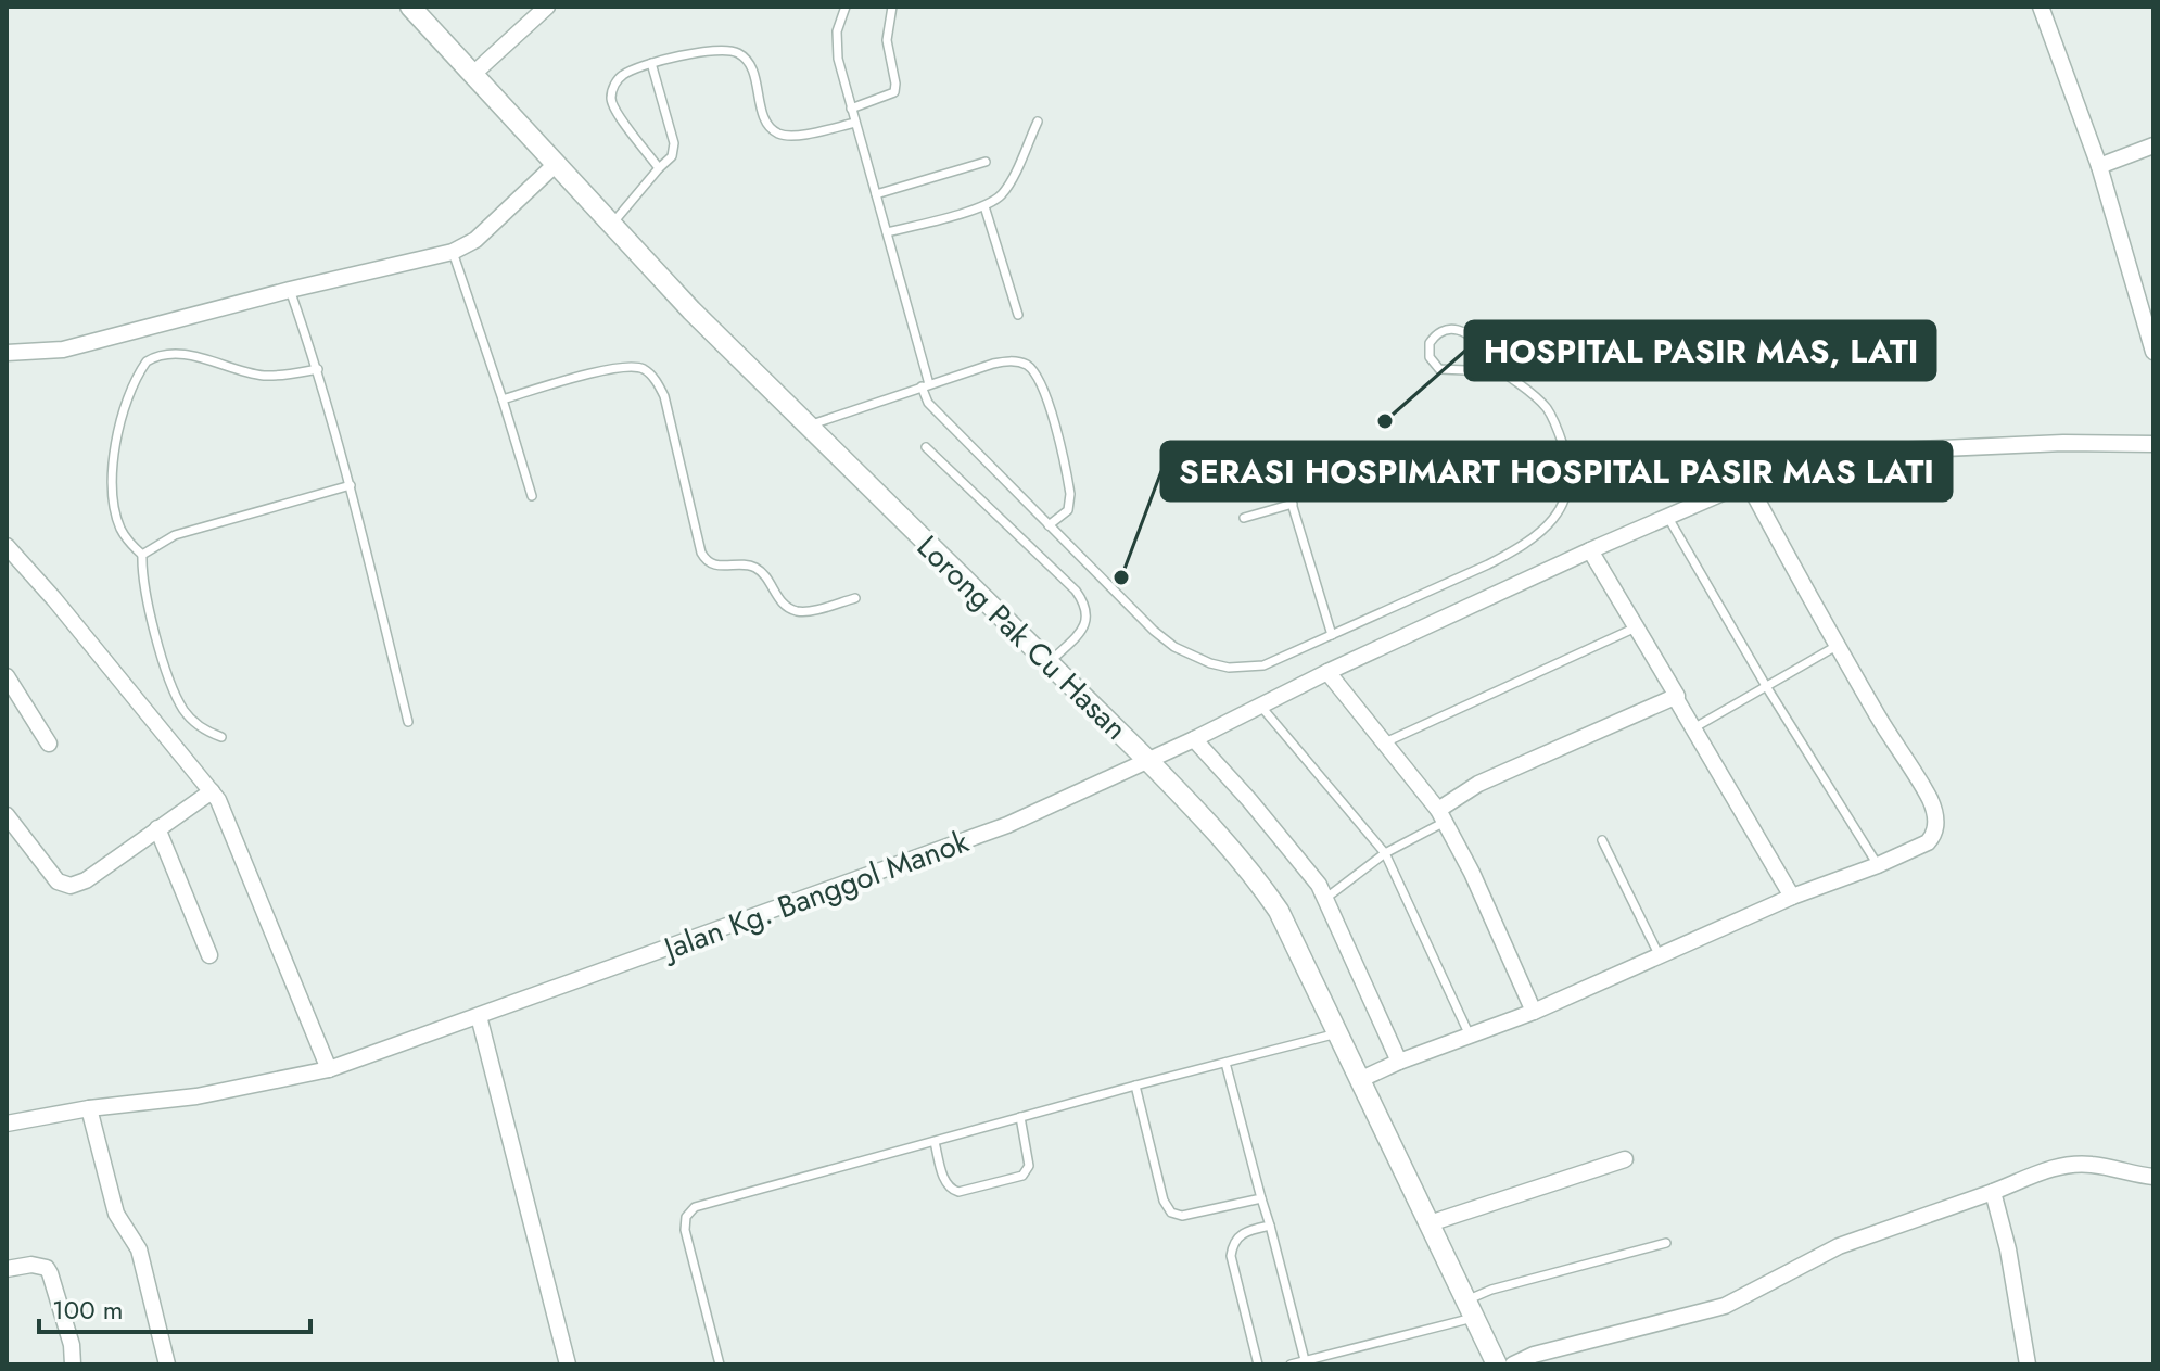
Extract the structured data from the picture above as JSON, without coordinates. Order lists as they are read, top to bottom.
{
  "streets": {
    "street": ["Lorong Pak Cu Hasan", "Jalan Kg. Banggol Manok"]
  },
  "crossings": [
    ["Lorong Pak Cu Hasan", "Jalan Kg. Banggol Manok"]
  ],
  "places": ["HOSPITAL PASIR MAS, LATI", "SERASI HOSPIMART HOSPITAL PASIR MAS LATI"],
  "scale_bar": "100 m"
}
